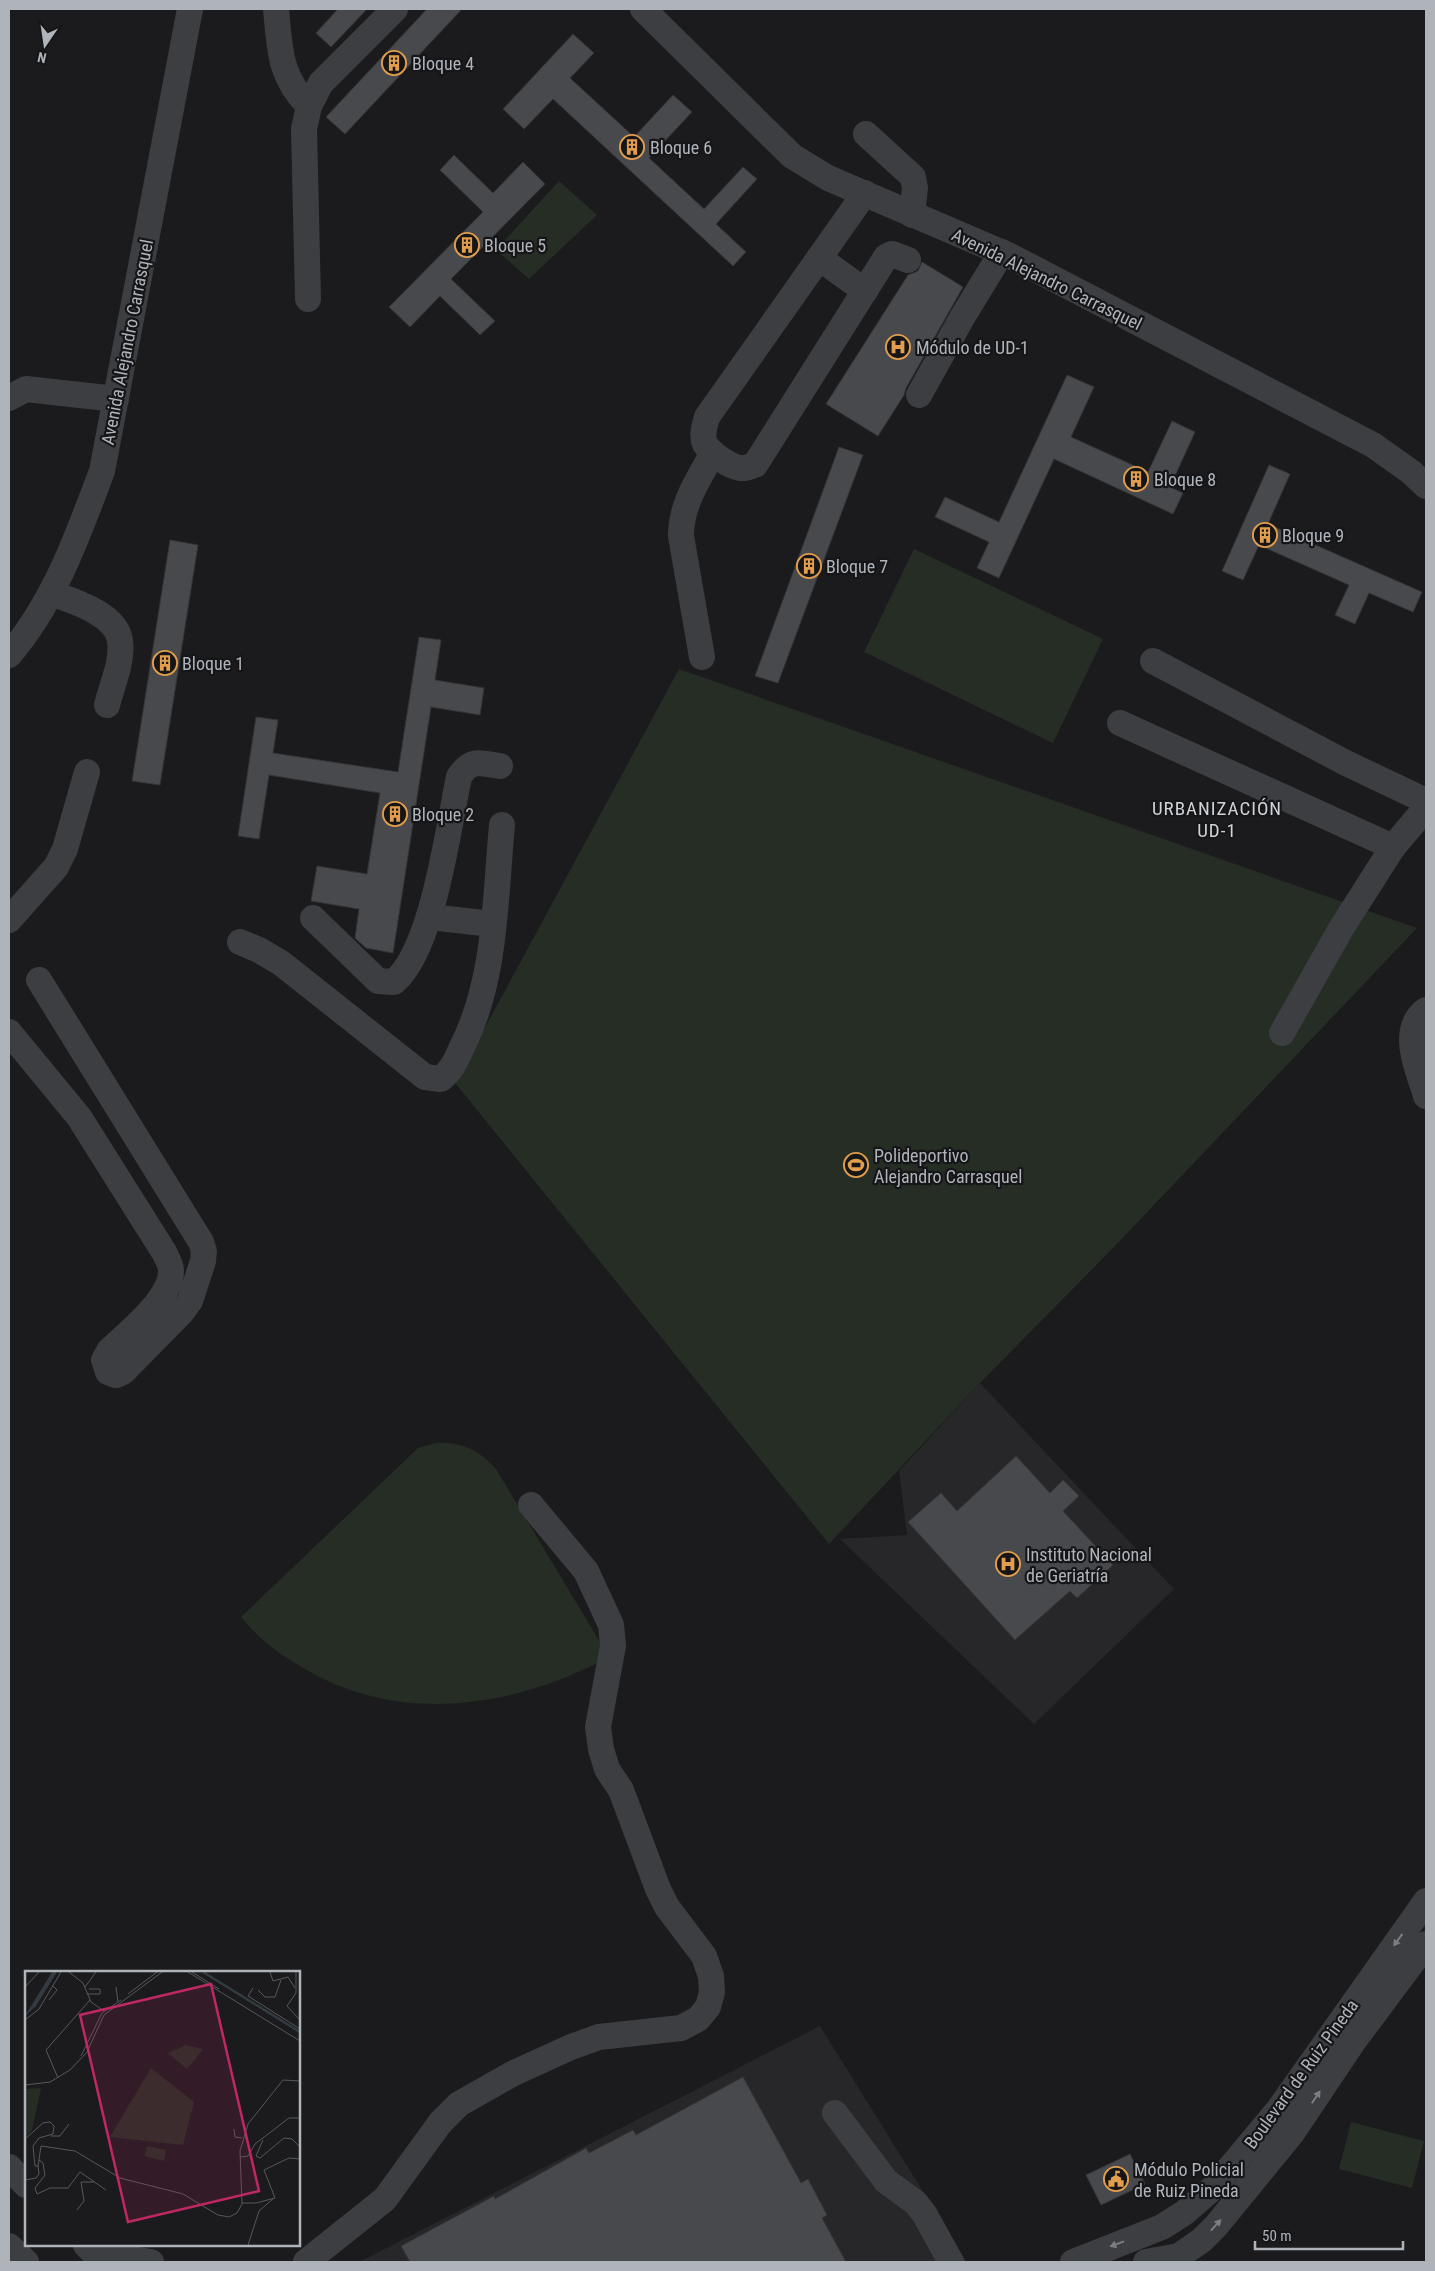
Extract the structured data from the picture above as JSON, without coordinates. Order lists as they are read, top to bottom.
{
  "streets": {
    "street": ["Avenida Alejandro Carrasquel", "Boulevard de Ruiz Pineda"]
  },
  "districts": ["URBANIZACIÓN UD-1"],
  "places": {
    "building": [
      "Bloque 4",
      "Bloque 6",
      "Bloque 5",
      "Bloque 8",
      "Bloque 9",
      "Bloque 7",
      "Bloque 1",
      "Bloque 2"
    ],
    "hospital": ["Módulo de UD-1", "Instituto Nacional de Geriatría"],
    "sports": ["Polideportivo Alejandro Carrasquel"],
    "public building": ["Módulo Policial de Ruiz Pineda"]
  },
  "scale_bar": "50 m",
  "north": "bottom"
}
